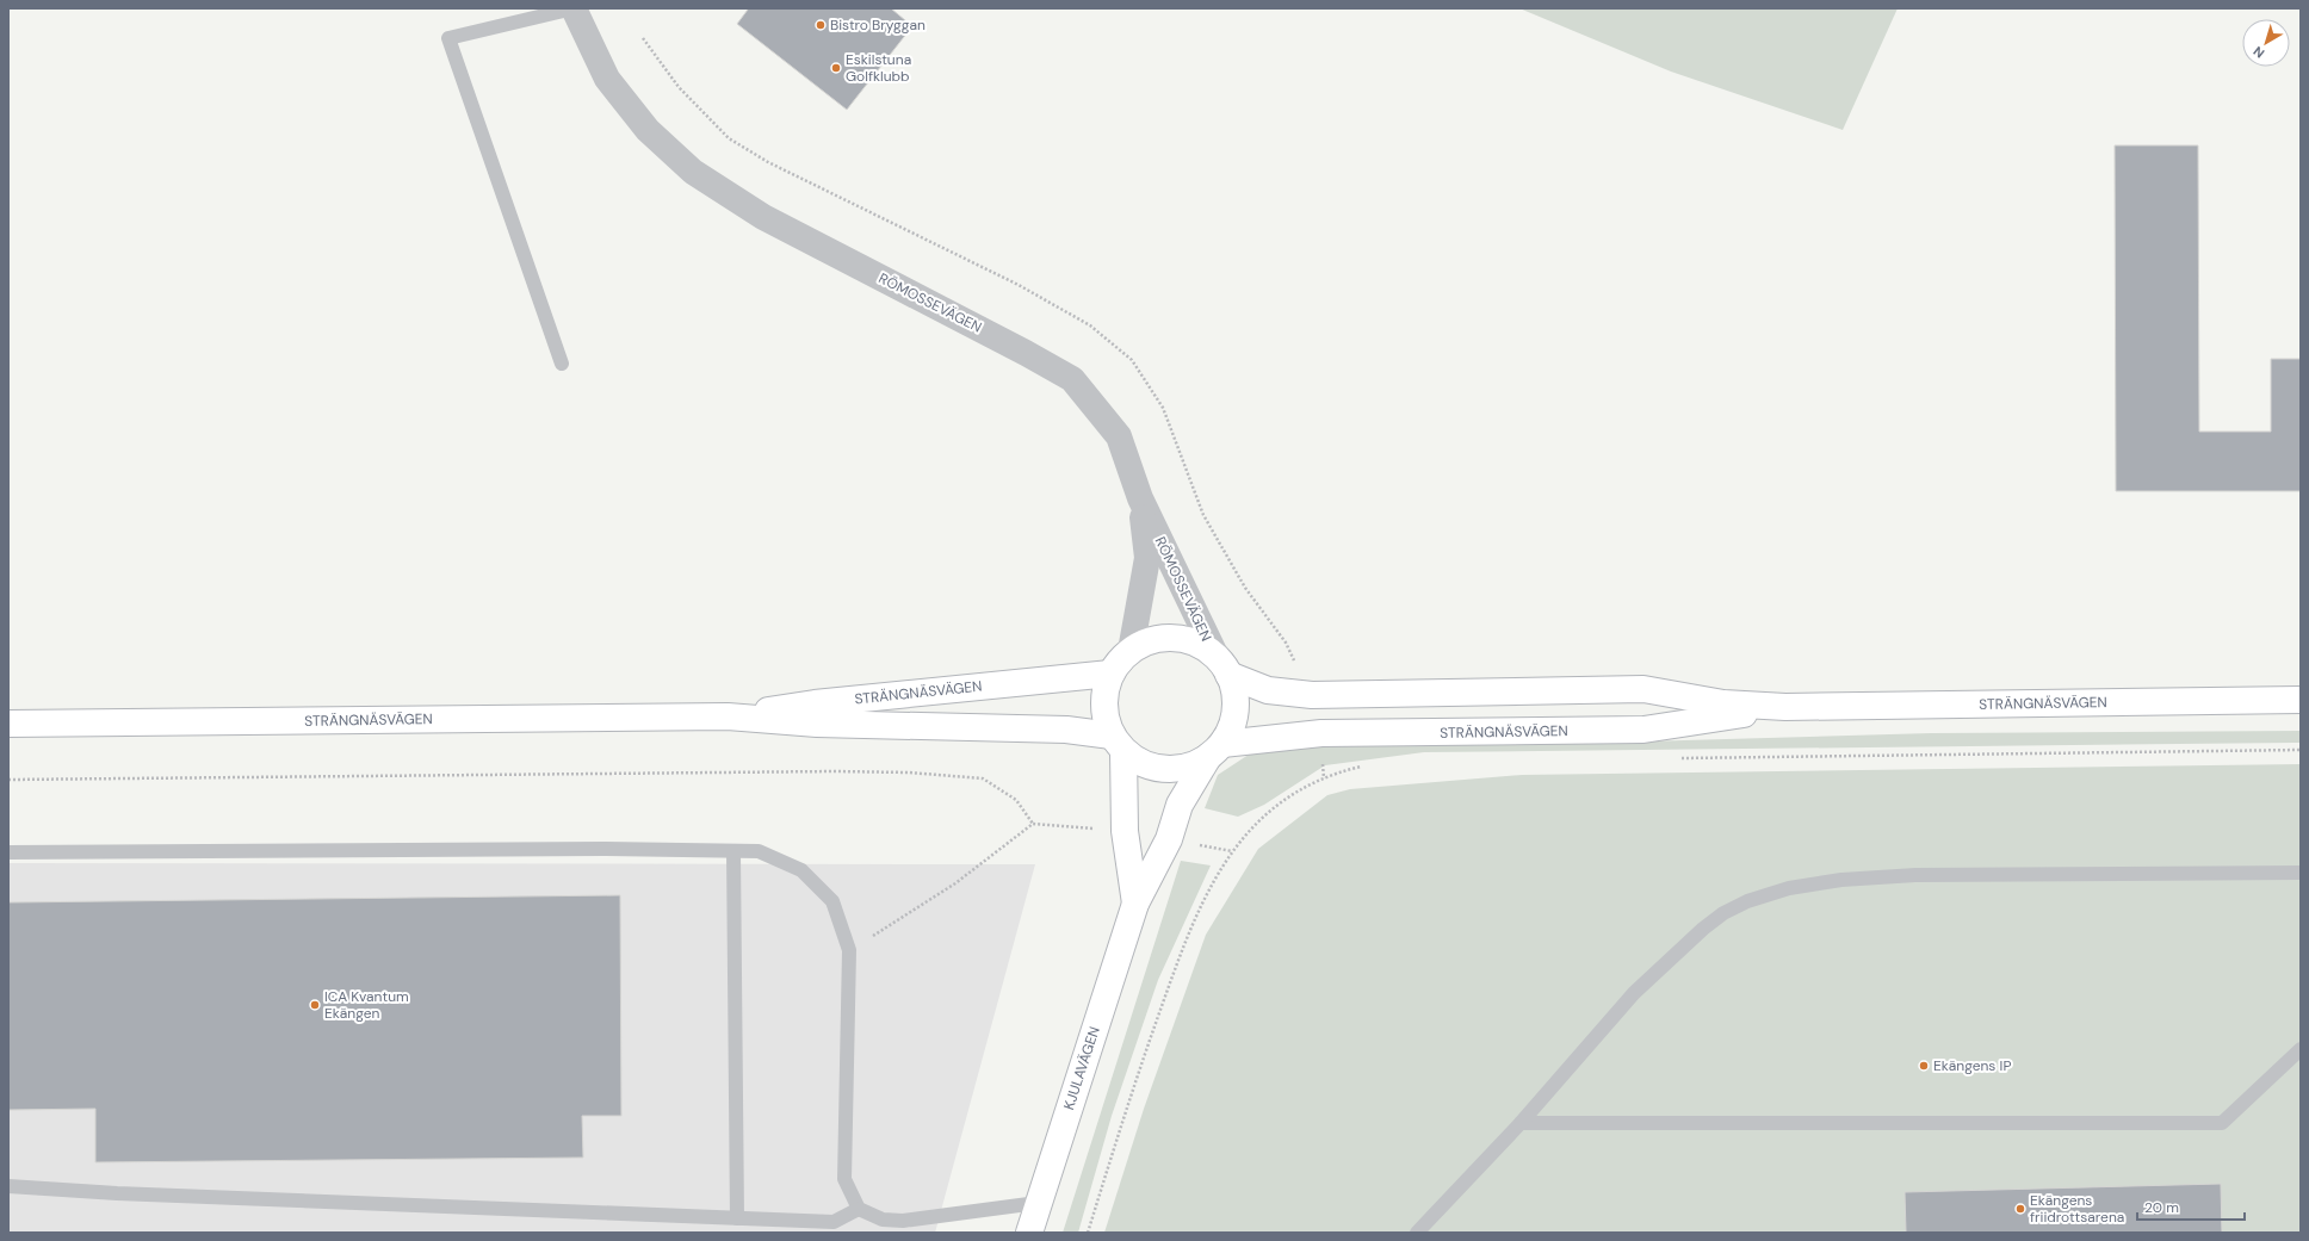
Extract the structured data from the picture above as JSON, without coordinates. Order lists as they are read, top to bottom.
{
  "streets": {
    "main road": ["STRÄNGNÄSVÄGEN", "KJULAVÄGEN"],
    "street": ["RÖMOSSEVÄGEN"]
  },
  "crossings": [
    ["RÖMOSSEVÄGEN", "STRÄNGNÄSVÄGEN"],
    ["RÖMOSSEVÄGEN", "KJULAVÄGEN"],
    ["STRÄNGNÄSVÄGEN", "KJULAVÄGEN"]
  ],
  "places": [
    "Bistro Bryggan",
    "Eskilstuna Golfklubb",
    "ICA Kvantum Ekängen",
    "Ekängens IP",
    "Ekängens friidrottsarena"
  ],
  "scale_bar": "20 m",
  "north": "bottom left"
}
